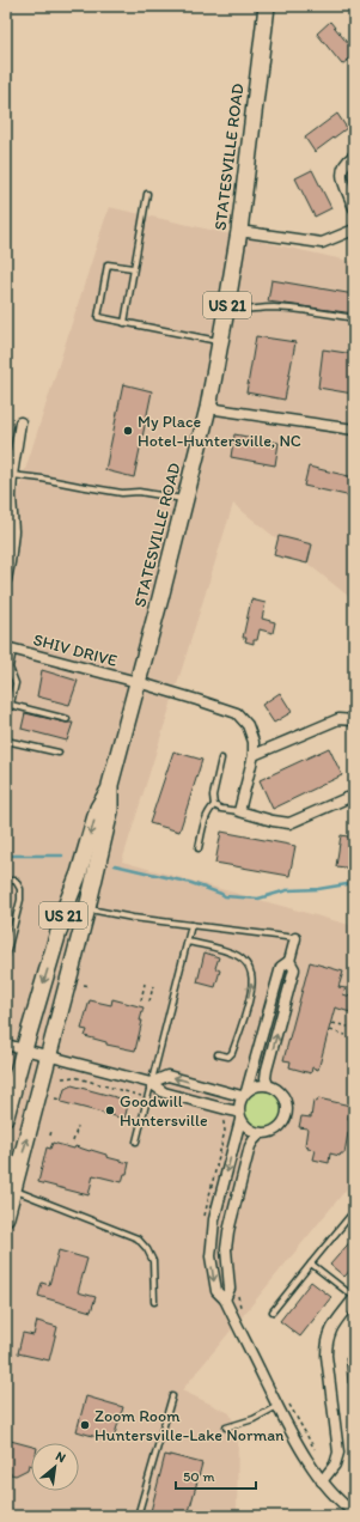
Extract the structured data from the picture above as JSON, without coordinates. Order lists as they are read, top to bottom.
{
  "streets": {
    "main road": ["STATESVILLE ROAD", "US 21"],
    "street": ["SHIV DRIVE"]
  },
  "crossings": [
    ["STATESVILLE ROAD", "SHIV DRIVE"]
  ],
  "places": ["My Place Hotel-Huntersville, NC", "Goodwill Huntersville", "Zoom Room Huntersville-Lake Norman"],
  "scale_bar": "50 m",
  "north": "top right"
}
